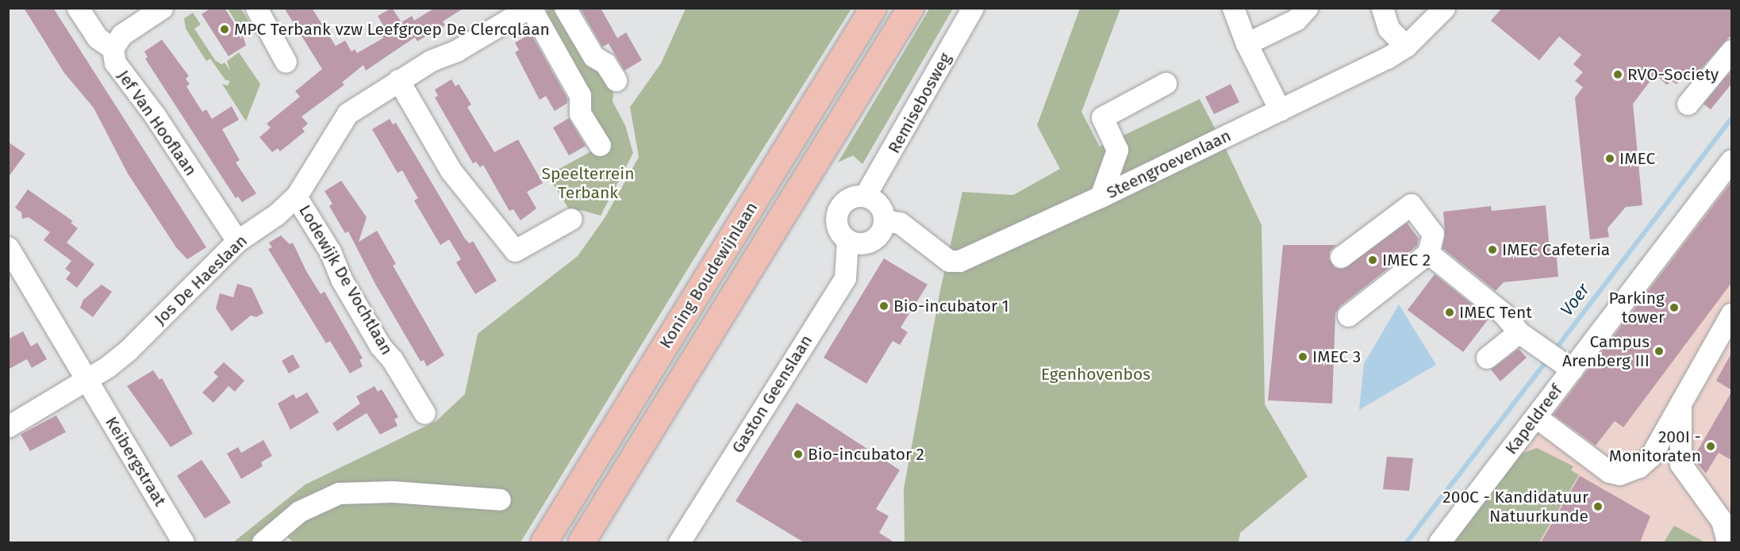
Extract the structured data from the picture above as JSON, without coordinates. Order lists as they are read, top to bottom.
{
  "streets": {
    "highway": ["Koning Boudewijnlaan"],
    "street": [
      "Remisebosweg",
      "Jef Van Hooflaan",
      "Steengroevenlaan",
      "Jos De Haeslaan",
      "Lodewijk De Vochtlaan",
      "Gaston Geenslaan",
      "Kapeldreef",
      "Keibergstraat"
    ]
  },
  "crossings": [
    ["Remisebosweg", "Steengroevenlaan"],
    ["Remisebosweg", "Gaston Geenslaan"],
    ["Jef Van Hooflaan", "Jos De Haeslaan"],
    ["Steengroevenlaan", "Gaston Geenslaan"],
    ["Jos De Haeslaan", "Lodewijk De Vochtlaan"],
    ["Jos De Haeslaan", "Keibergstraat"]
  ],
  "water": ["Voer"],
  "parks": ["Speelterrein Terbank", "Egenhovenbos"],
  "places": [
    "MPC Terbank vzw Leefgroep De Clercqlaan",
    "RVO-Society",
    "IMEC",
    "IMEC Cafeteria",
    "IMEC 2",
    "Bio-incubator 1",
    "Parking tower",
    "IMEC Tent",
    "Campus Arenberg III",
    "IMEC 3",
    "200I - Monitoraten",
    "Bio-incubator 2",
    "200C - Kandidatuur Natuurkunde"
  ]
}
